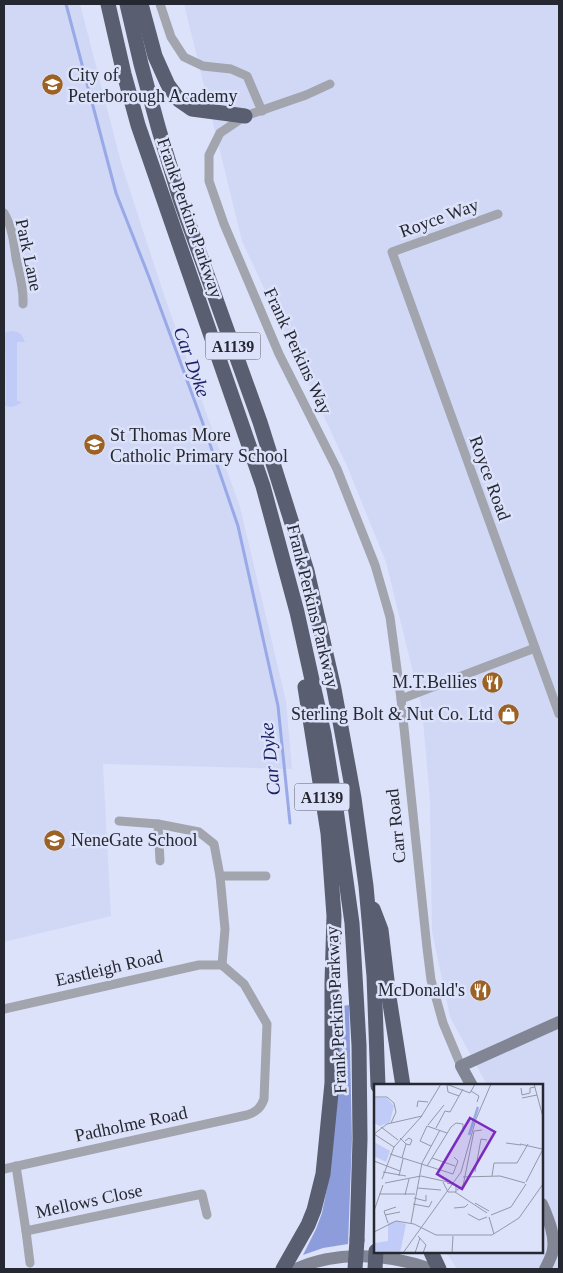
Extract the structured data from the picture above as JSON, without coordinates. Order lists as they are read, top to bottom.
{
  "streets": {
    "highway": ["Frank Perkins Parkway", "A1139"],
    "street": [
      "Royce Way",
      "Park Lane",
      "Frank Perkins Way",
      "Royce Road",
      "Carr Road",
      "Eastleigh Road",
      "Padholme Road",
      "Mellows Close"
    ]
  },
  "crossings": [
    ["Frank Perkins Parkway", "A1139"],
    ["Royce Way", "Royce Road"],
    ["Frank Perkins Way", "Carr Road"],
    ["Eastleigh Road", "Padholme Road"],
    ["Padholme Road", "Mellows Close"]
  ],
  "water": ["Car Dyke"],
  "places": {
    "school or university": ["City of Peterborough Academy", "St Thomas More Catholic Primary School", "NeneGate School"],
    "restaurant": ["M.T.Bellies", "McDonald's"],
    "shop": ["Sterling Bolt & Nut Co. Ltd"]
  }
}
